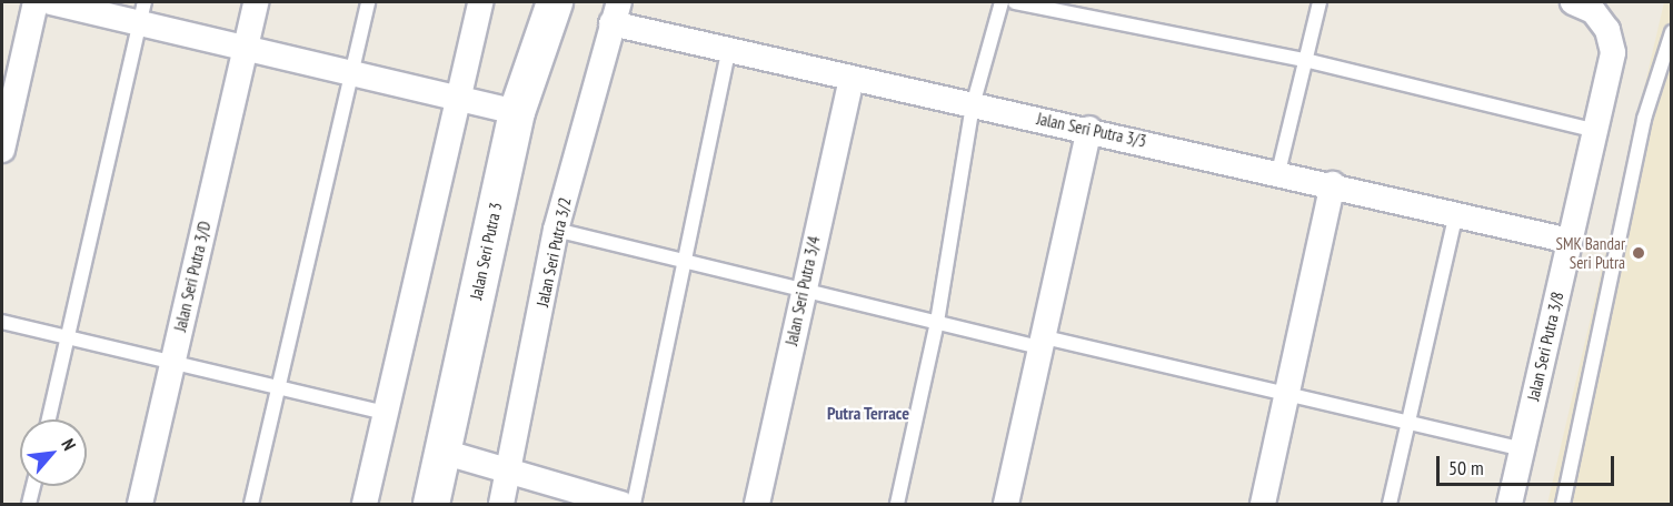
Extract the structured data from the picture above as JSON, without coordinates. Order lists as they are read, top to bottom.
{
  "streets": {
    "street": [
      "Jalan Seri Putra 3/3",
      "Jalan Seri Putra 3",
      "Jalan Seri Putra 3/2",
      "Jalan Seri Putra 3/D",
      "Jalan Seri Putra 3/4",
      "Jalan Seri Putra 3/8"
    ]
  },
  "crossings": [
    ["Jalan Seri Putra 3/3", "Jalan Seri Putra 3/2"],
    ["Jalan Seri Putra 3/3", "Jalan Seri Putra 3/4"],
    ["Jalan Seri Putra 3/3", "Jalan Seri Putra 3/8"]
  ],
  "districts": ["Putra Terrace"],
  "places": ["SMK Bandar Seri Putra"],
  "scale_bar": "50 m",
  "north": "top right"
}
